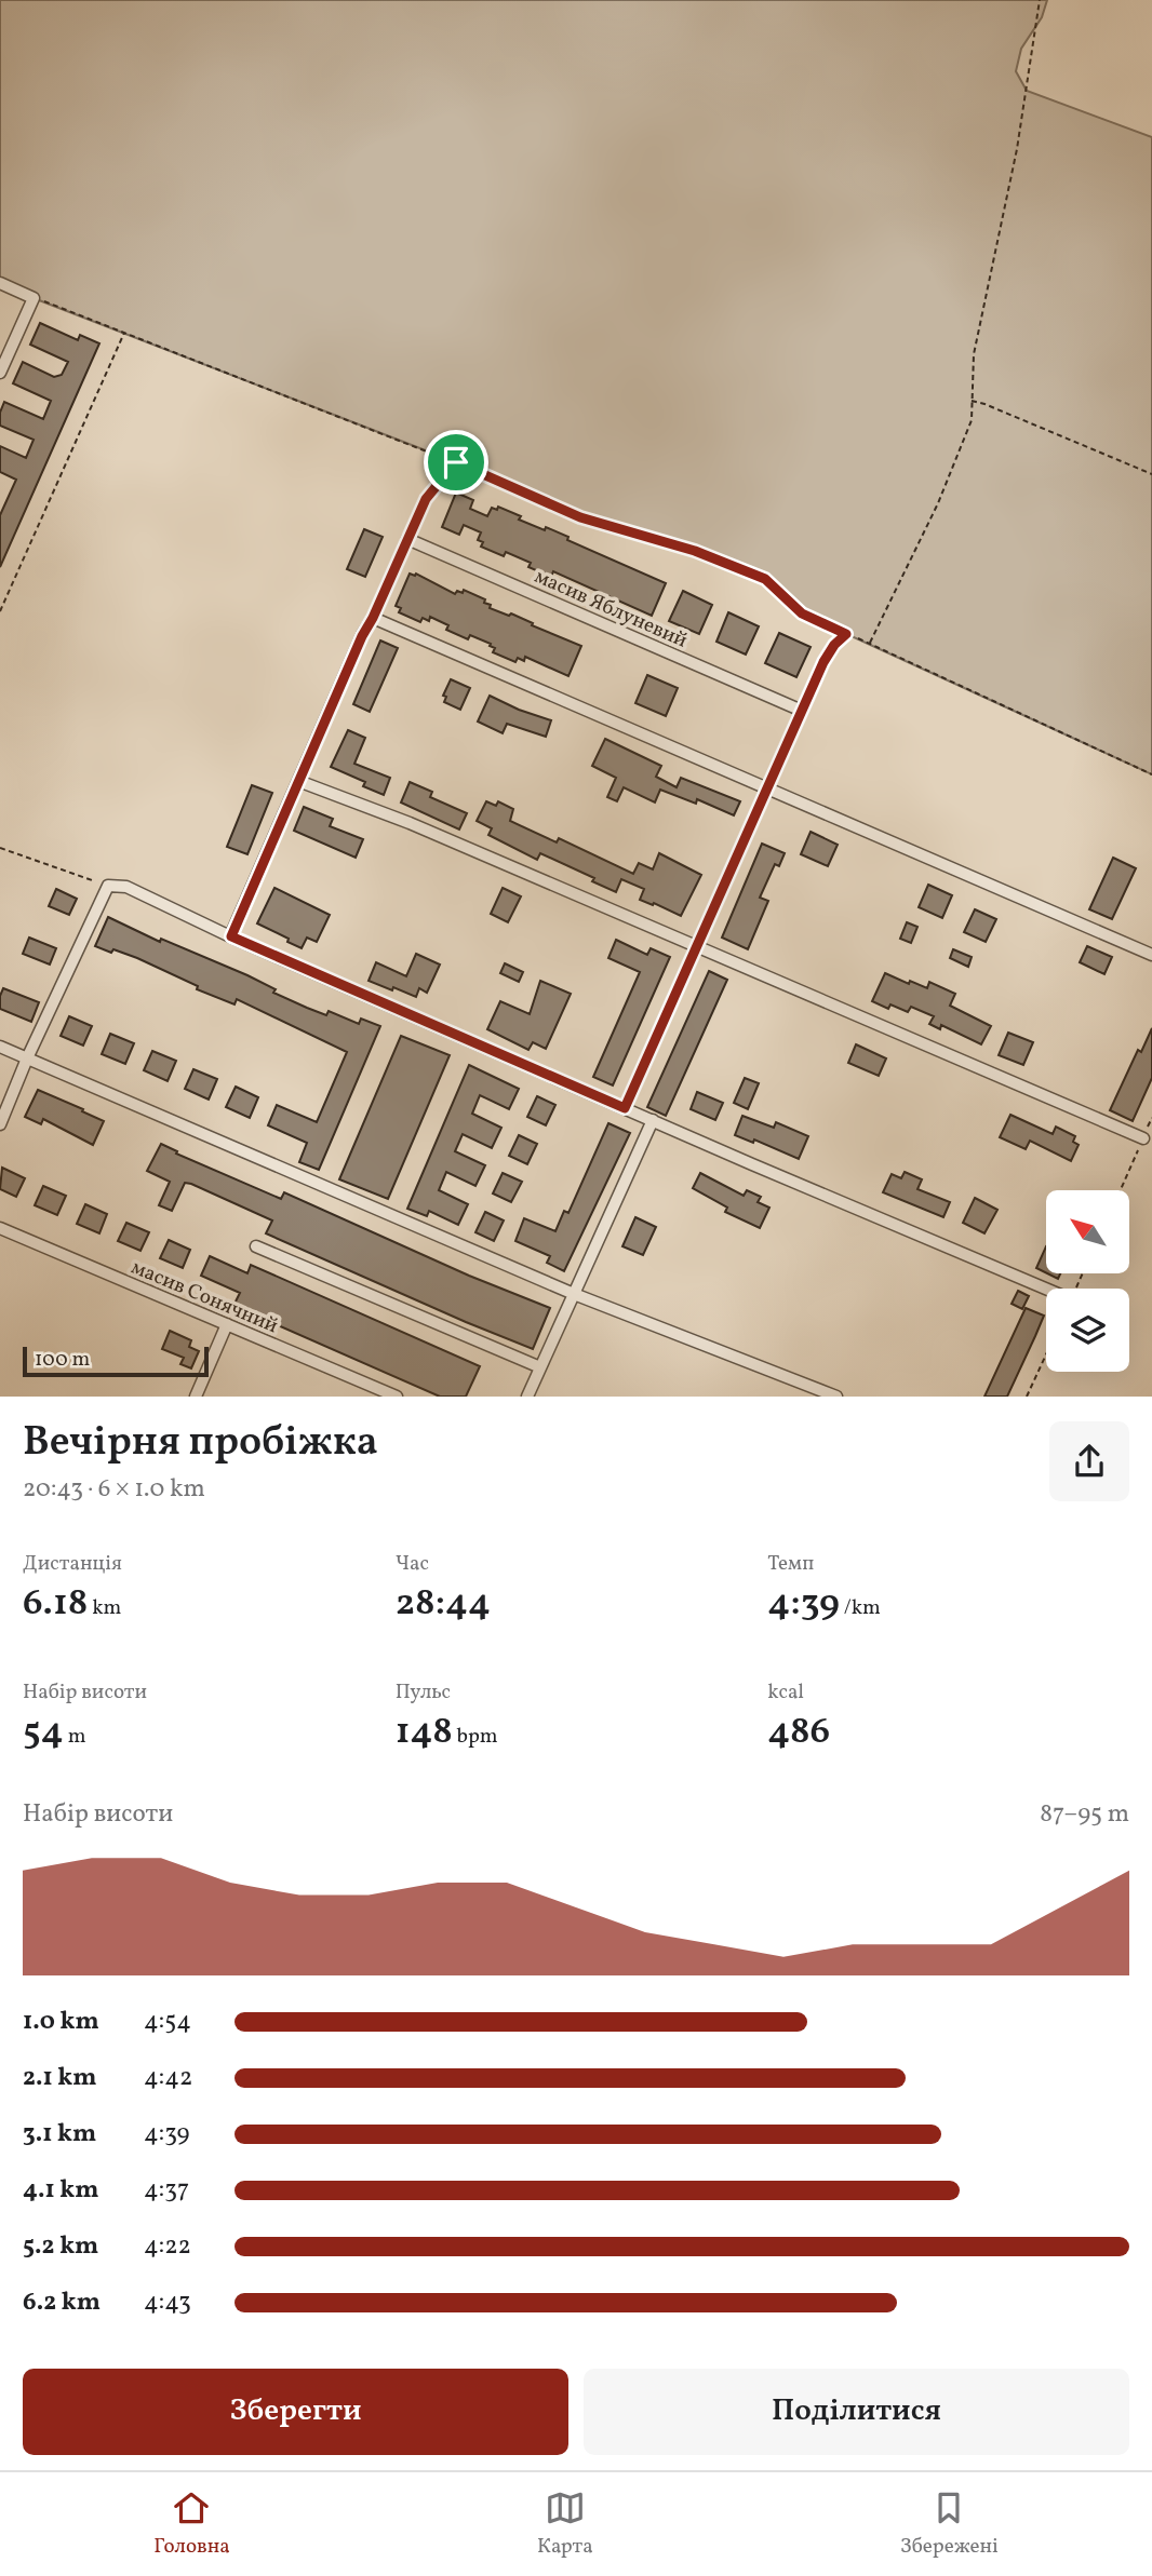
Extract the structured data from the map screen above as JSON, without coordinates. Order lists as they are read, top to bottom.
{
  "streets": {
    "street": ["масив Яблуневий", "масив Сонячний"]
  },
  "scale_bar": "100 m",
  "north": "top left",
  "page": {
    "scale": "100 m",
    "heading": ["Вечірня пробіжка", "20:43 · 6 × 1.0 km"],
    "stats": [
      ["Дистанція", "6.18 km"],
      ["Час", "28:44"],
      ["Темп", "4:39 /km"],
      ["Набір висоти", "54 m"],
      ["Пульс", "148 bpm"],
      ["kcal", "486"]
    ],
    "chart": ["Набір висоти", "87–95 m"],
    "list": [
      {
        "name": "1.0 km",
        "note": "4:54"
      },
      {
        "name": "2.1 km",
        "note": "4:42"
      },
      {
        "name": "3.1 km",
        "note": "4:39"
      },
      {
        "name": "4.1 km",
        "note": "4:37"
      },
      {
        "name": "5.2 km",
        "note": "4:22"
      },
      {
        "name": "6.2 km",
        "note": "4:43"
      }
    ],
    "buttons": ["Зберегти", "Поділитися"],
    "tabs": ["Головна", "Карта", "Збережені"]
  }
}
